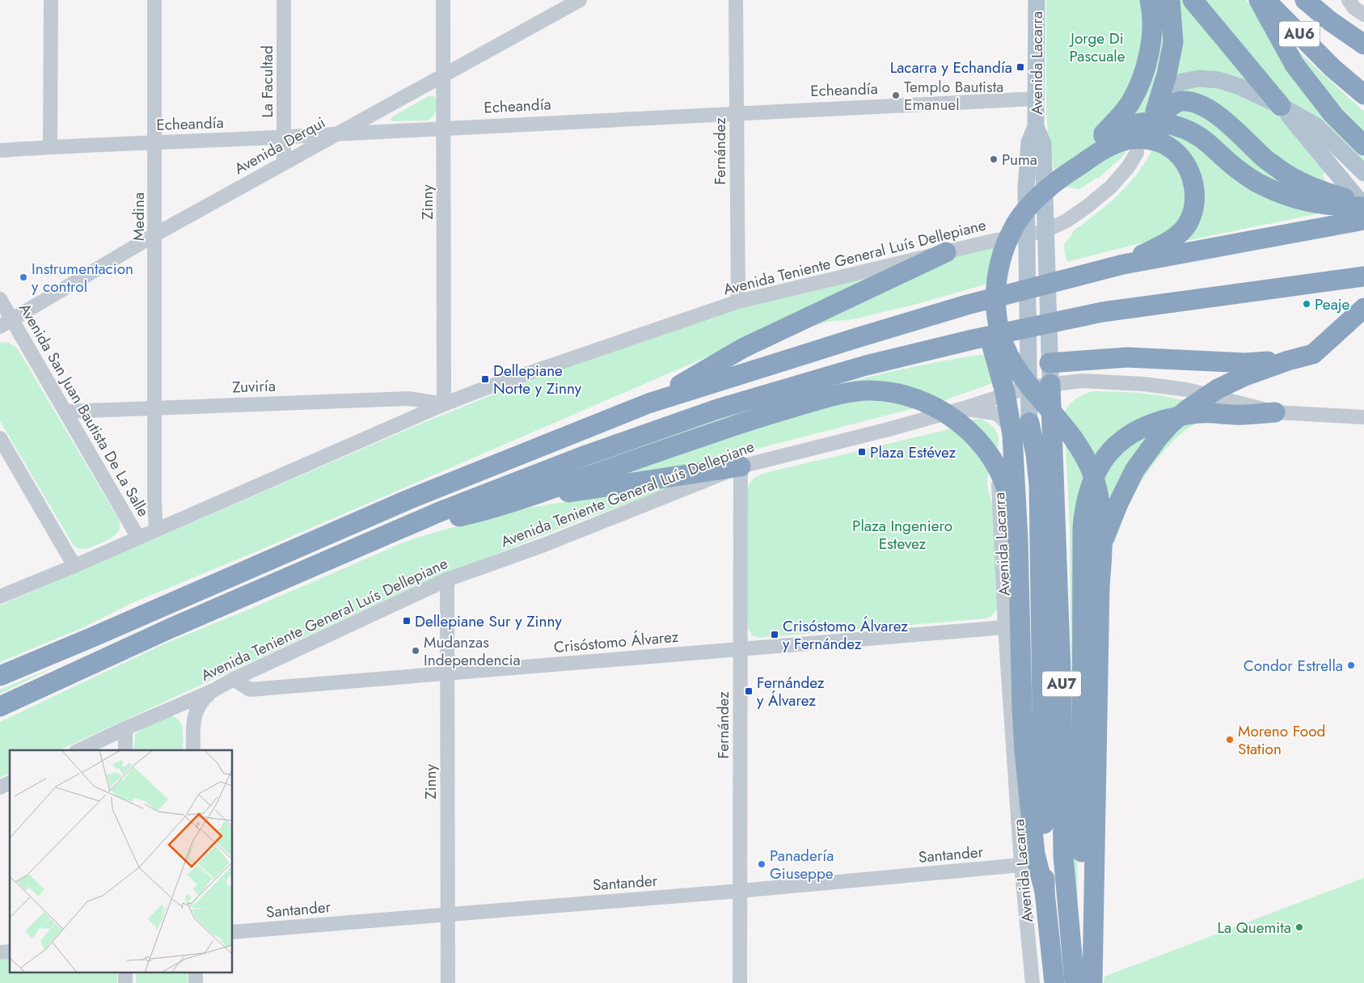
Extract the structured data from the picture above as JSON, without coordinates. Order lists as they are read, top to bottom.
{
  "streets": {
    "highway": ["AU6", "AU7"],
    "main road": ["Avenida Lacarra"],
    "street": [
      "La Facultad",
      "Echeandía",
      "Avenida Derqui",
      "Fernández",
      "Zinny",
      "Medina",
      "Avenida Teniente General Luís Dellepiane",
      "Zuviría",
      "Avenida San Juan Bautista De La Salle",
      "Crisóstomo Álvarez",
      "Santander"
    ]
  },
  "crossings": [
    ["Avenida Lacarra", "Echeandía"],
    ["Avenida Lacarra", "Avenida Teniente General Luís Dellepiane"],
    ["Avenida Lacarra", "Crisóstomo Álvarez"],
    ["Avenida Lacarra", "AU7"],
    ["Avenida Lacarra", "Santander"],
    ["La Facultad", "Echeandía"],
    ["La Facultad", "Avenida Derqui"],
    ["Echeandía", "Avenida Derqui"],
    ["Echeandía", "Fernández"],
    ["Echeandía", "Zinny"],
    ["Echeandía", "Medina"],
    ["Avenida Derqui", "Zinny"],
    ["Avenida Derqui", "Medina"],
    ["Avenida Derqui", "Avenida San Juan Bautista De La Salle"],
    ["Fernández", "Avenida Teniente General Luís Dellepiane"],
    ["Fernández", "Crisóstomo Álvarez"],
    ["Fernández", "Santander"],
    ["Zinny", "Avenida Teniente General Luís Dellepiane"],
    ["Zinny", "Zuviría"],
    ["Zinny", "Crisóstomo Álvarez"],
    ["Zinny", "Santander"],
    ["Medina", "Avenida Teniente General Luís Dellepiane"],
    ["Medina", "Zuviría"],
    ["Avenida Teniente General Luís Dellepiane", "Zuviría"],
    ["Avenida Teniente General Luís Dellepiane", "Avenida San Juan Bautista De La Salle"],
    ["Avenida Teniente General Luís Dellepiane", "Crisóstomo Álvarez"],
    ["Avenida Teniente General Luís Dellepiane", "AU7"],
    ["Zuviría", "Avenida San Juan Bautista De La Salle"]
  ],
  "parks": ["Jorge Di Pascuale", "Plaza Ingeniero Estevez"],
  "places": {
    "transit": [
      "Lacarra y Echandía",
      "Dellepiane Norte y Zinny",
      "Plaza Estévez",
      "Dellepiane Sur y Zinny",
      "Crisóstomo Álvarez y Fernández",
      "Fernández y Álvarez"
    ],
    "other": [
      "Templo Bautista Emanuel",
      "Puma",
      "Instrumentacion y control",
      "Peaje",
      "Mudanzas Independencia",
      "Condor Estrella",
      "Moreno Food Station",
      "Panadería Giuseppe",
      "La Quemita"
    ]
  }
}
